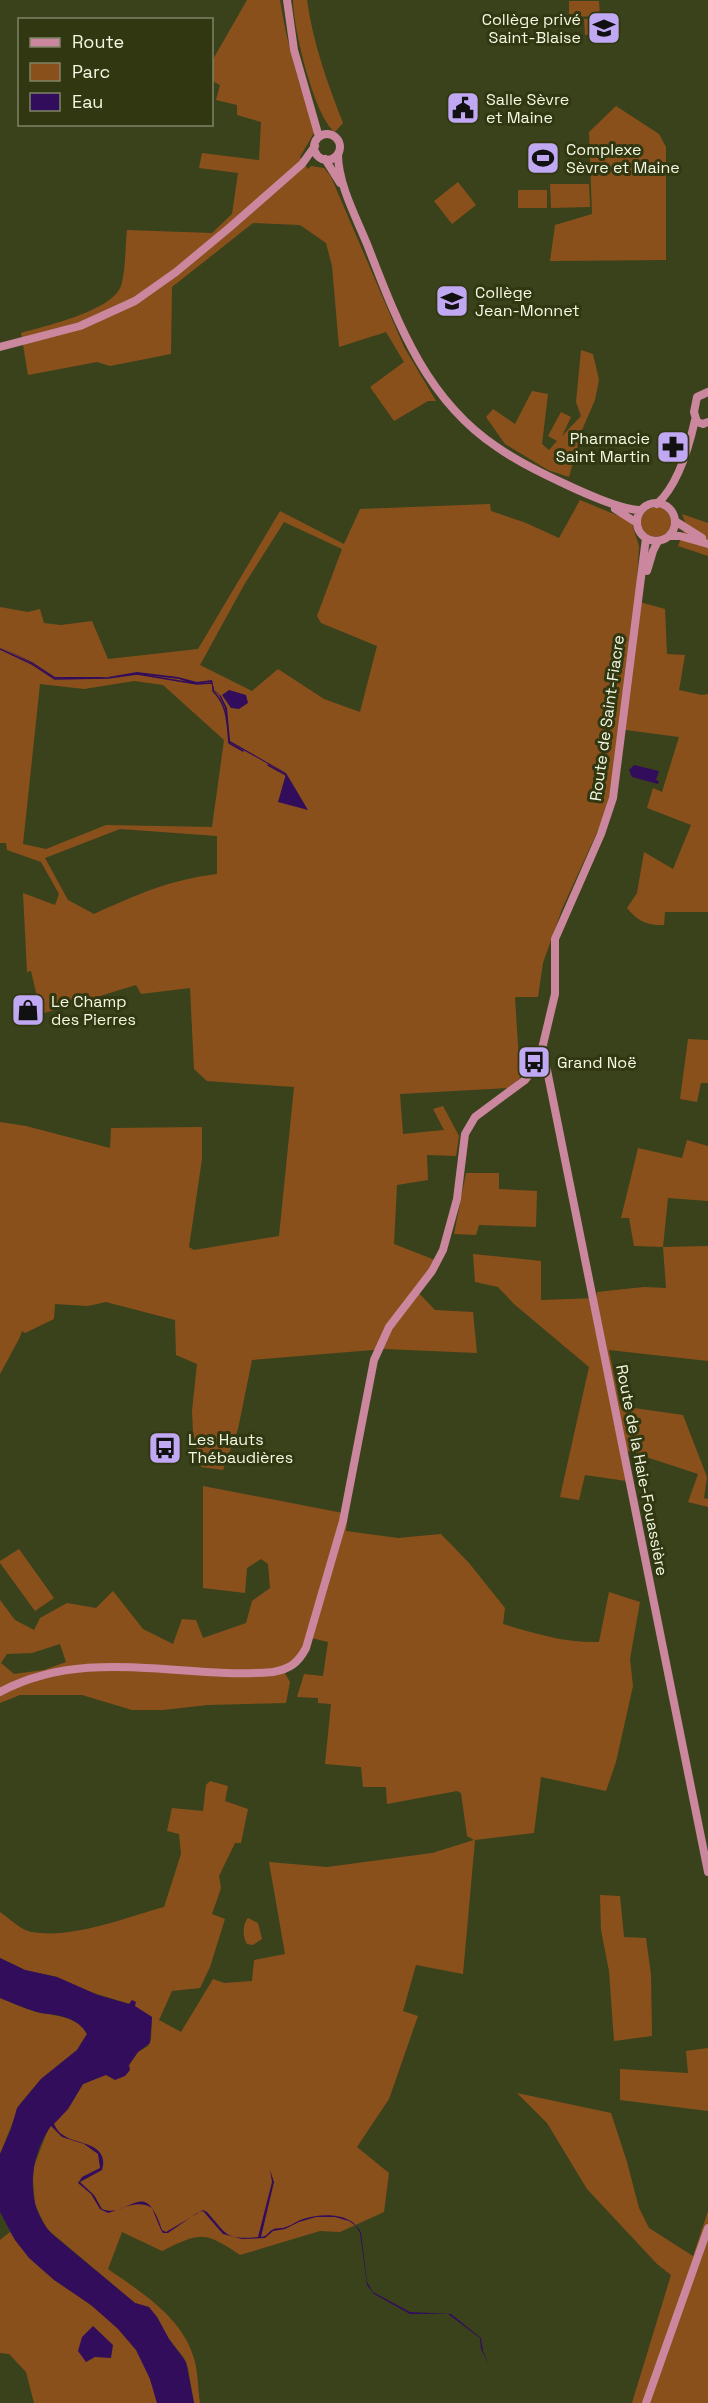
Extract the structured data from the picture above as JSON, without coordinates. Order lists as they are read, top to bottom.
{
  "streets": {
    "main road": ["Route de Saint-Fiacre", "Route de la Haie-Fouassière"]
  },
  "crossings": [
    ["Route de Saint-Fiacre", "Route de la Haie-Fouassière"]
  ],
  "places": {
    "school or university": ["Collège privé Saint-Blaise", "Collège Jean-Monnet"],
    "public building": ["Salle Sèvre et Maine"],
    "sports": ["Complexe Sèvre et Maine"],
    "pharmacy": ["Pharmacie Saint Martin"],
    "shop": ["Le Champ des Pierres"],
    "bus stop": ["Grand Noë", "Les Hauts Thébaudières"]
  },
  "legend": ["Route", "Parc", "Eau"]
}
